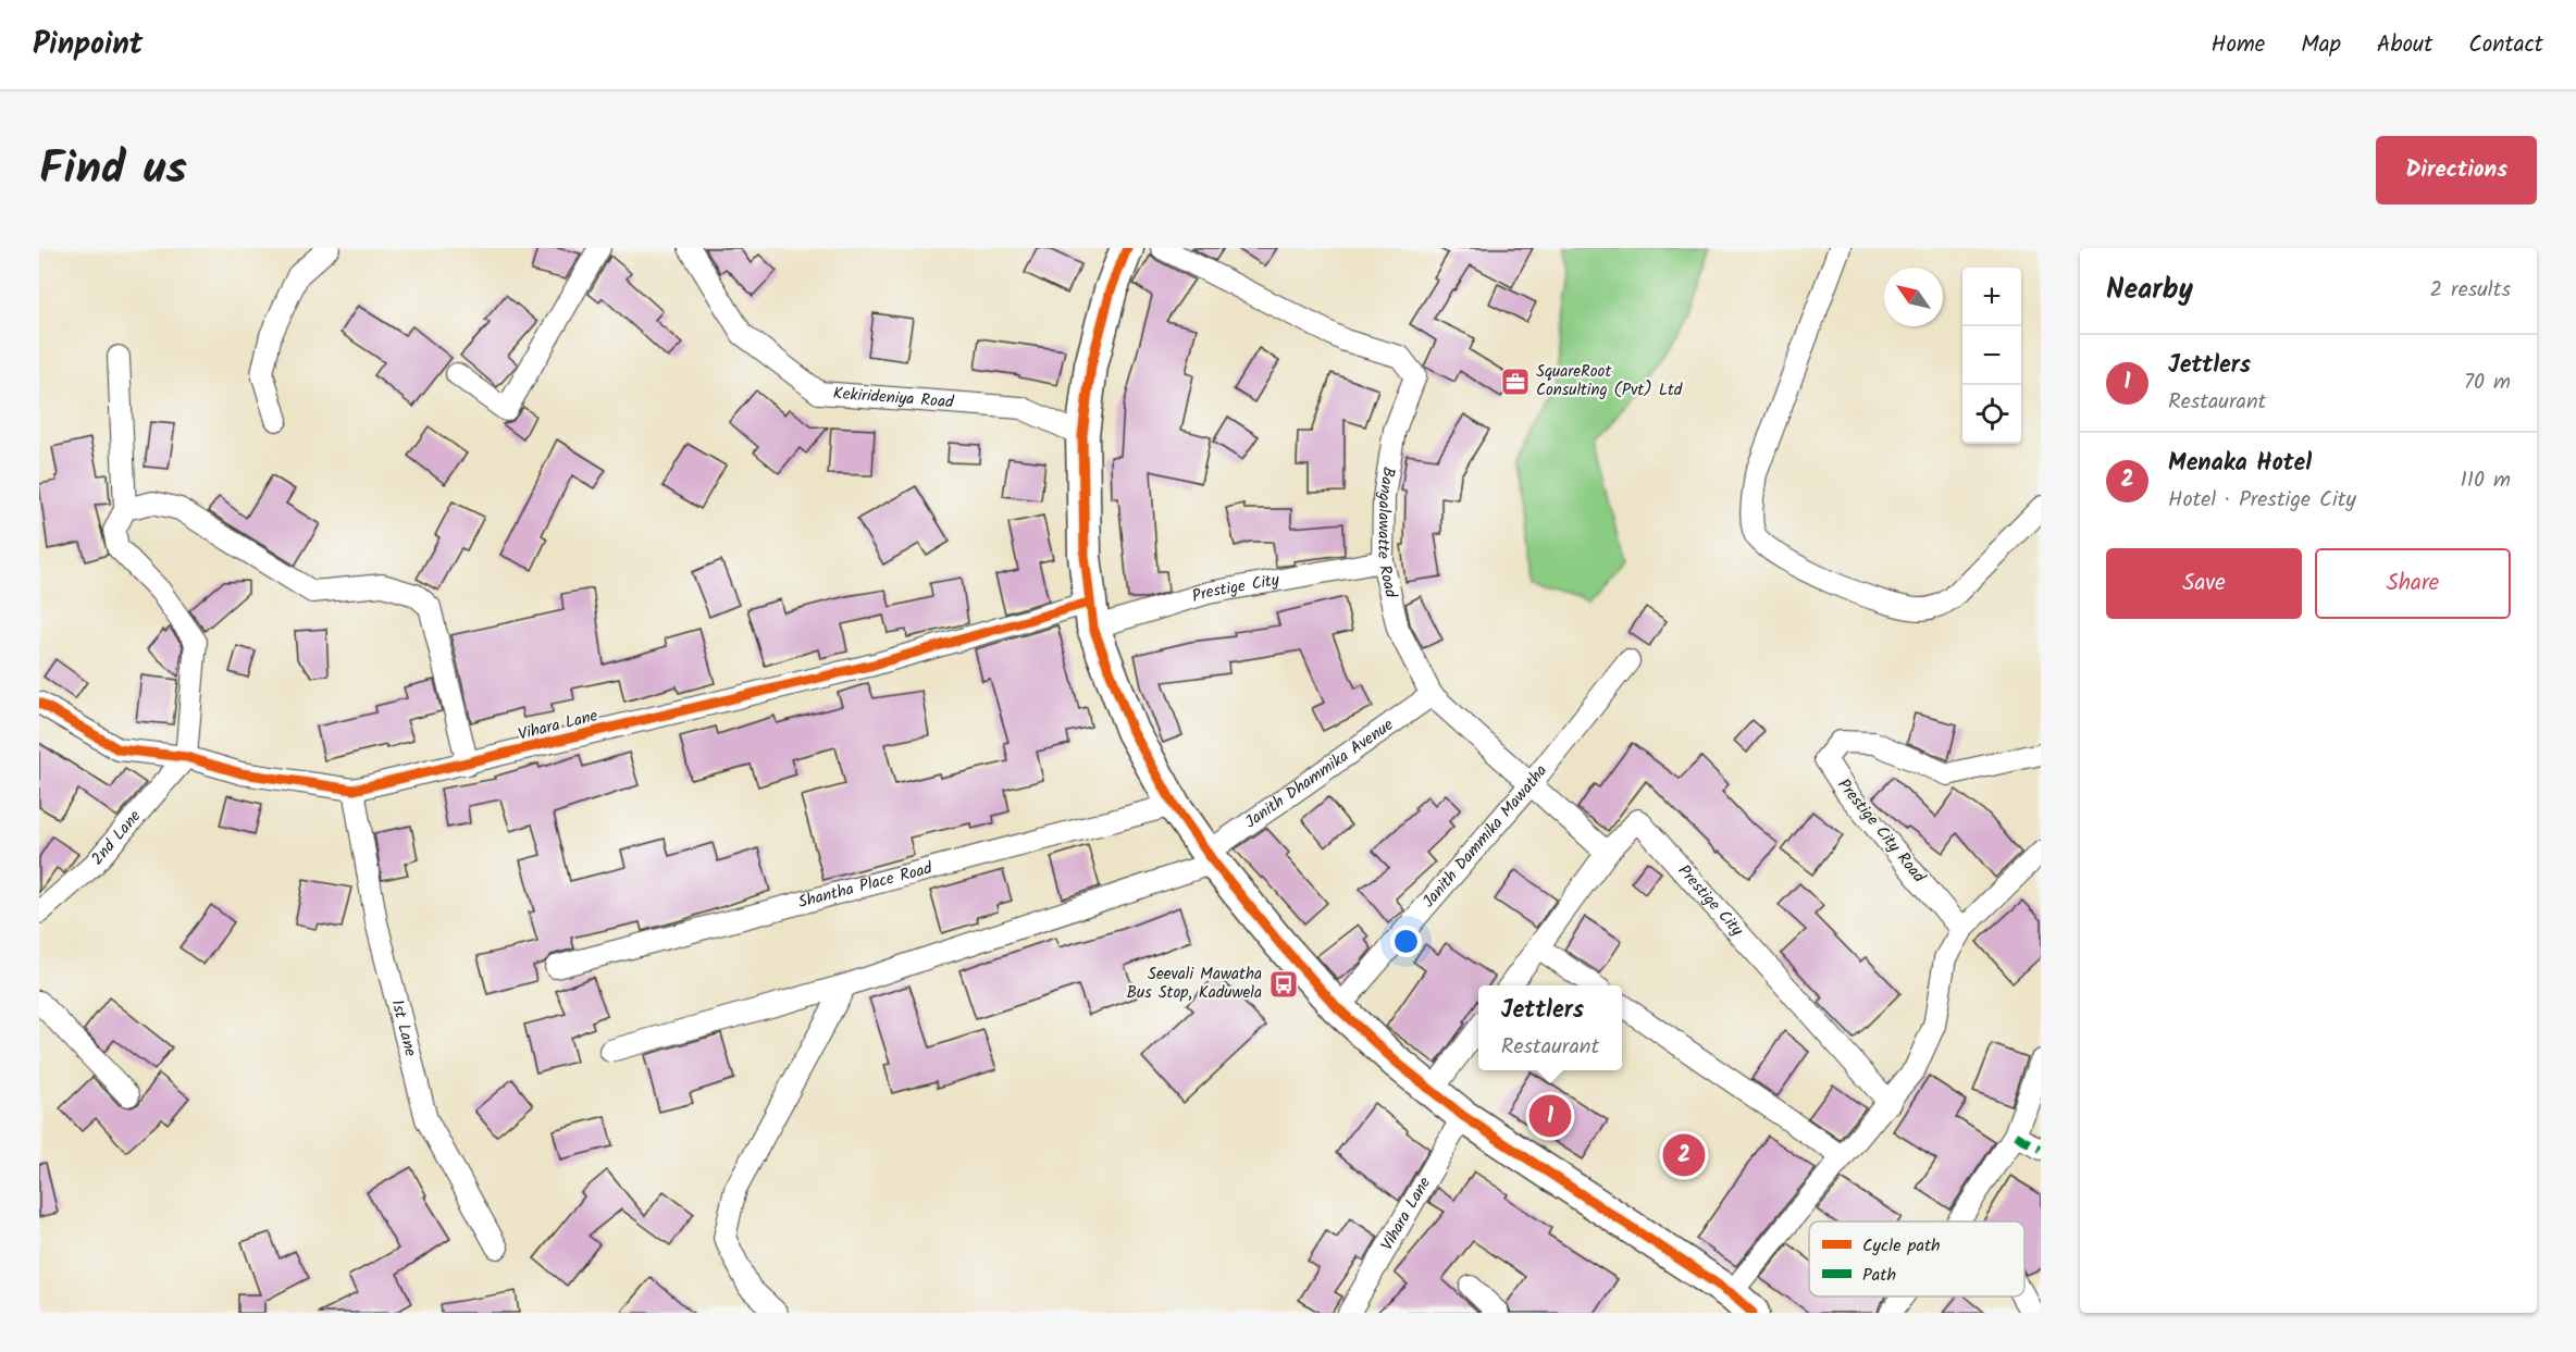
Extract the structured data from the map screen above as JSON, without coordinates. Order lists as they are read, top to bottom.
{
  "streets": {
    "street": [
      "Kekirideniya Road",
      "Bangalawatte Road",
      "Prestige City",
      "Vihara Lane",
      "Janith Dhammika Avenue",
      "Prestige City Road",
      "Janith Dammika Mawatha",
      "2nd Lane",
      "Shantha Place Road",
      "1st Lane"
    ]
  },
  "crossings": [
    ["Bangalawatte Road", "Prestige City"],
    ["Bangalawatte Road", "Janith Dhammika Avenue"],
    ["Bangalawatte Road", "Janith Dammika Mawatha"],
    ["Prestige City", "Vihara Lane"],
    ["Vihara Lane", "2nd Lane"],
    ["Vihara Lane", "1st Lane"]
  ],
  "places": {
    "office": ["SquareRoot Consulting (Pvt) Ltd"],
    "bus stop": ["Seevali Mawatha Bus Stop, Kaduwela"]
  },
  "legend": ["Cycle path", "Path"],
  "north": "top left",
  "page": {
    "header": "Pinpoint",
    "nav": [
      "Home",
      "Map",
      "About",
      "Contact"
    ],
    "title": "Find us",
    "buttons": [
      "Directions",
      ["Save", "Share"]
    ],
    "heading": ["Nearby", "2 results"],
    "map_buttons": ["+", "−"],
    "list": [
      {
        "mark": "1",
        "name": "Jettlers",
        "note": "Restaurant",
        "value": "70 m"
      },
      {
        "mark": "2",
        "name": "Menaka Hotel",
        "note": "Hotel · Prestige City",
        "value": "110 m"
      }
    ],
    "popup": ["Jettlers", "Restaurant"],
    "pins": ["1", "2"]
  }
}
